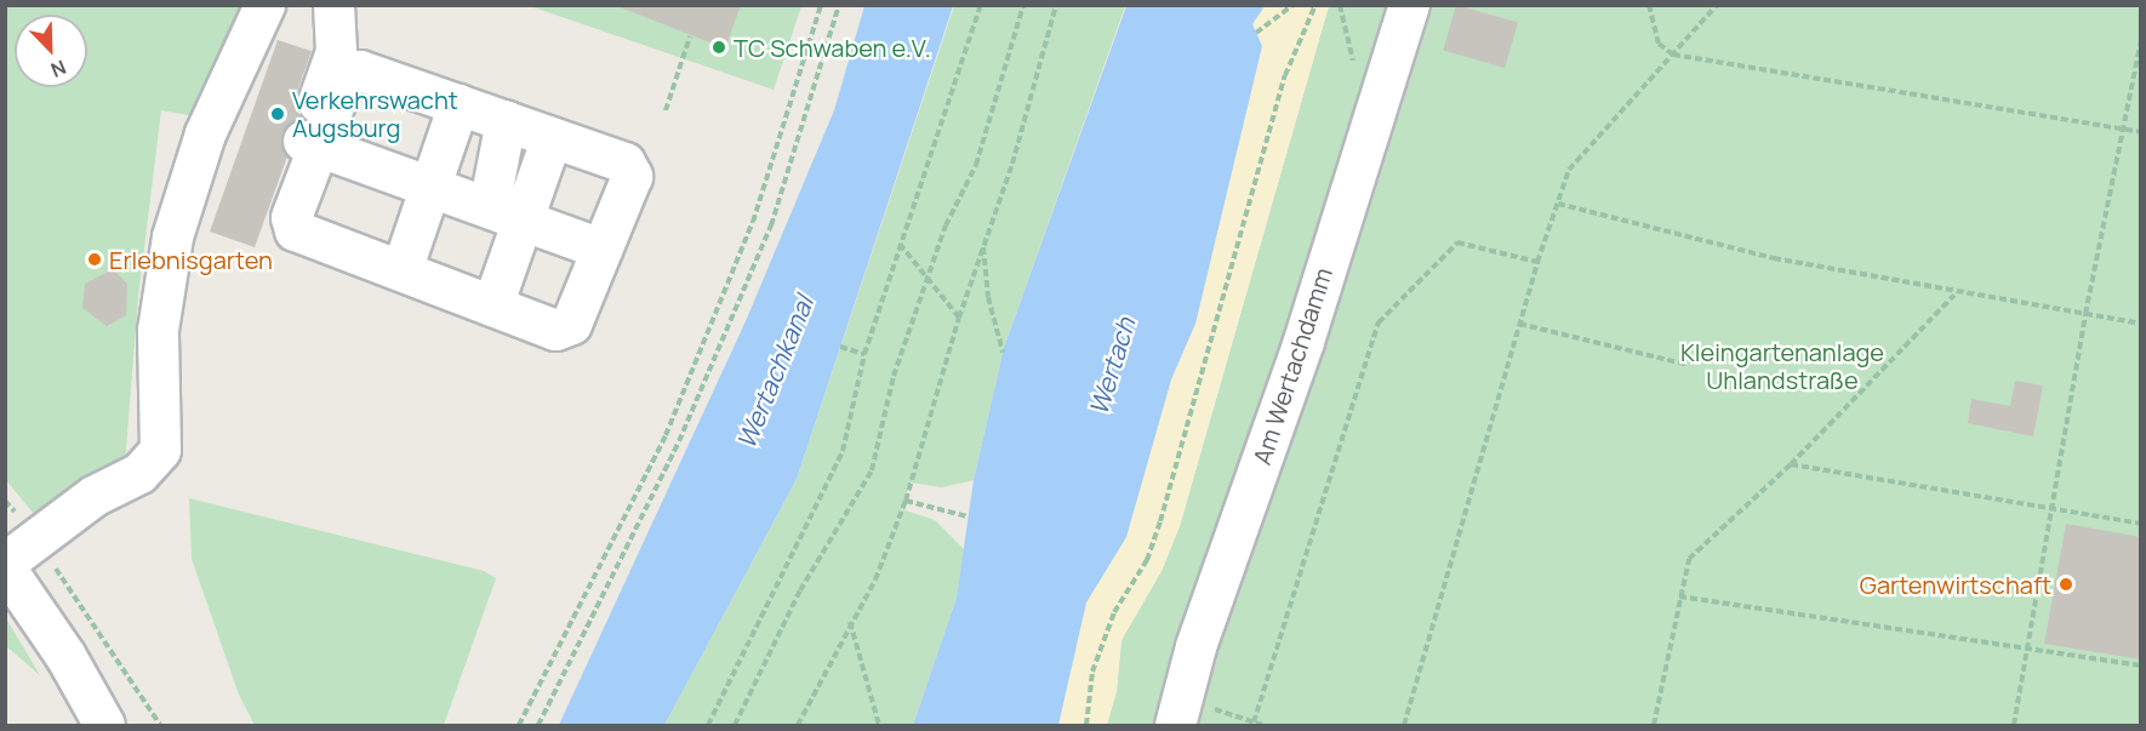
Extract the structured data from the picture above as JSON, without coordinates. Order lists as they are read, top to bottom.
{
  "streets": {
    "street": ["Am Wertachdamm"]
  },
  "water": ["Wertach", "Wertachkanal"],
  "parks": ["Kleingartenanlage Uhlandstraße"],
  "places": [
    "TC Schwaben e.V.",
    "Verkehrswacht Augsburg",
    "Erlebnisgarten",
    "Gartenwirtschaft"
  ],
  "north": "bottom right"
}
